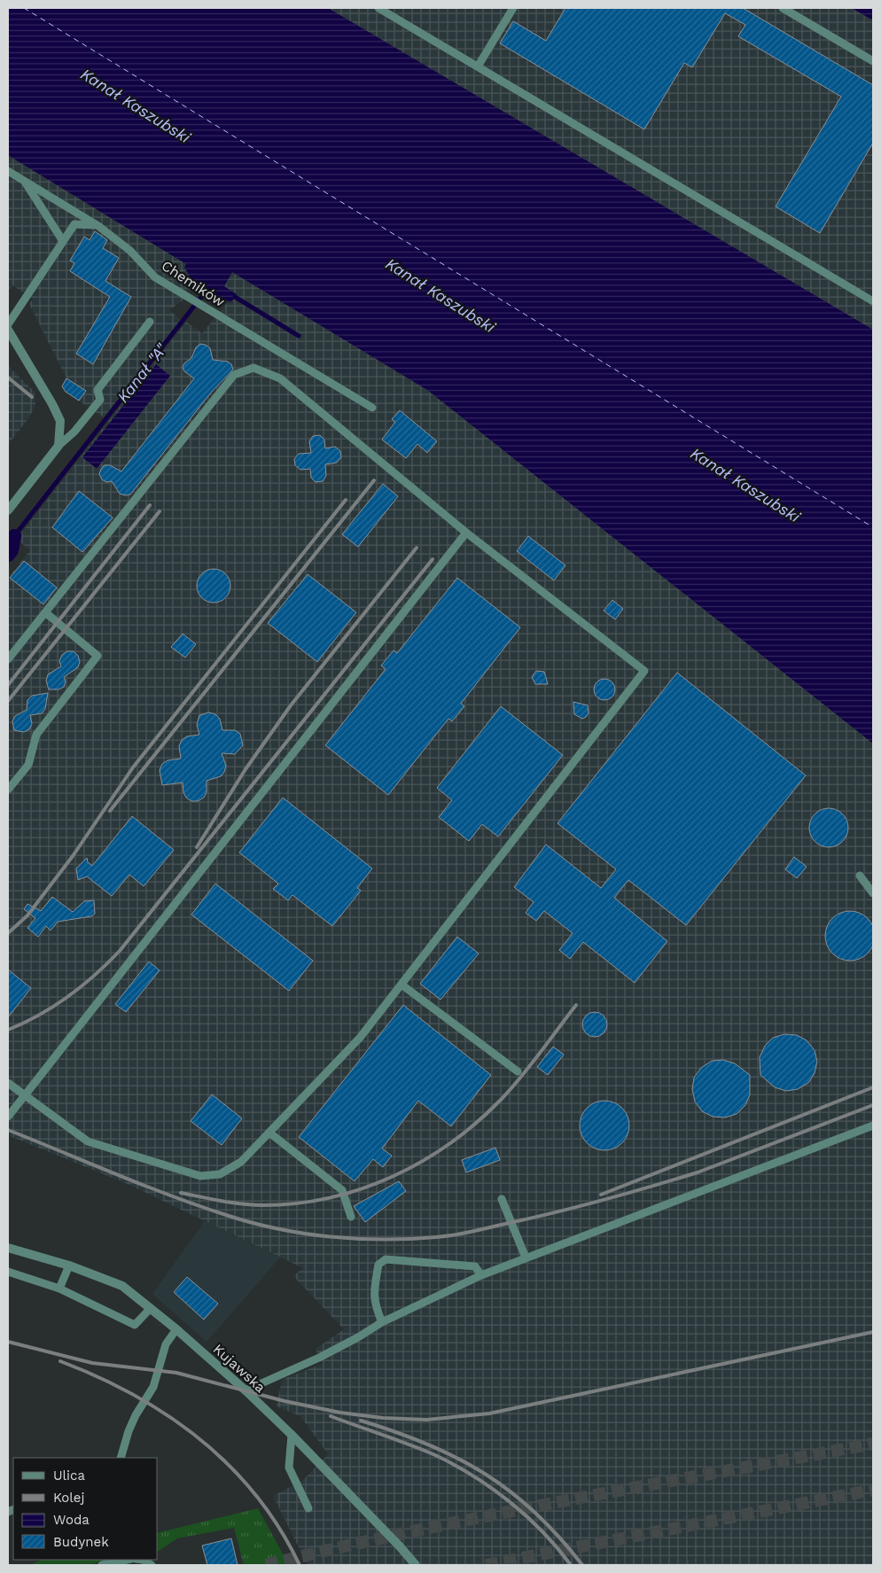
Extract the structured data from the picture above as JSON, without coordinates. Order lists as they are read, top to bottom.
{
  "streets": {
    "street": ["Kujawska"],
    "lane": ["Chemików"]
  },
  "water": ["Kanał Kaszubski", "Kanał \"A\""],
  "legend": [
    "Ulica",
    "Kolej",
    "Woda",
    "Budynek"
  ]
}
